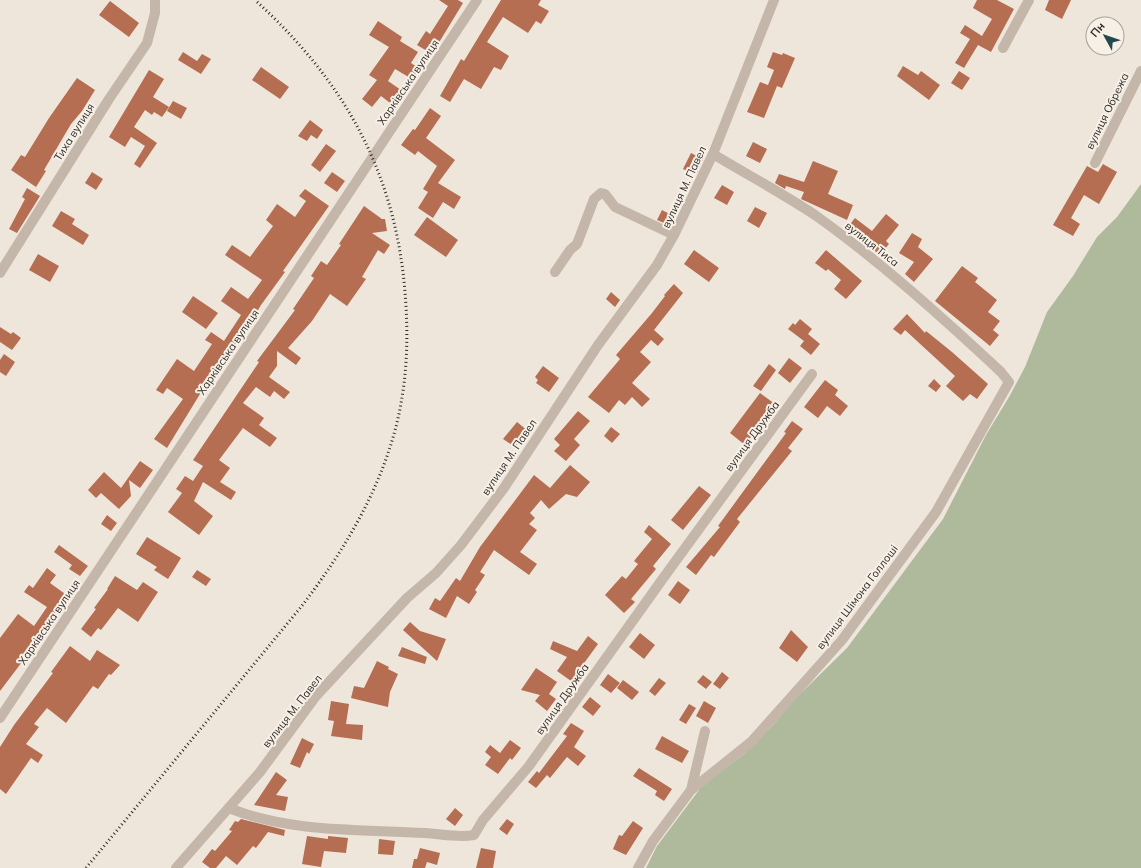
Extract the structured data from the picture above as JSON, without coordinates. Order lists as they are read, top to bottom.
{
  "streets": {
    "street": [
      "Харківська вулиця",
      "вулиця Обрежа",
      "Тиха вулиця",
      "вулиця М. Павел",
      "вулиця Тиса",
      "вулиця Дружба",
      "вулиця Шімона Голлоші"
    ]
  },
  "crossings": [
    ["вулиця М. Павел", "вулиця Тиса"],
    ["вулиця М. Павел", "вулиця Дружба"],
    ["вулиця Тиса", "вулиця Шімона Голлоші"]
  ],
  "north": "top left"
}
